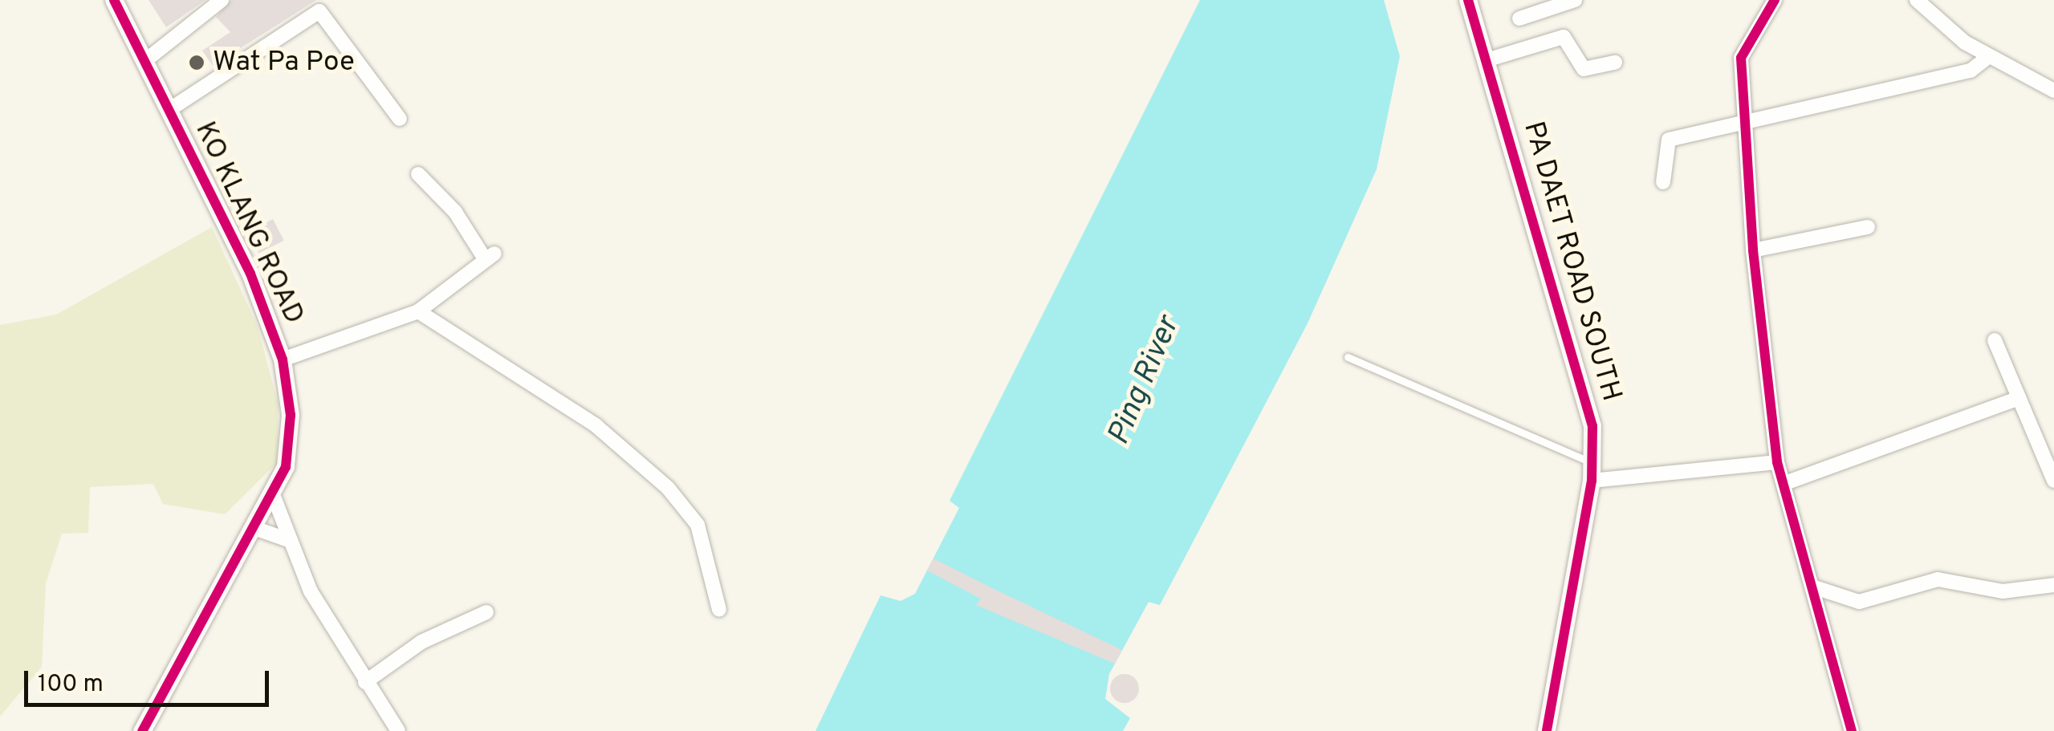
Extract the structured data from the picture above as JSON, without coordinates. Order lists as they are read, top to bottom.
{
  "streets": {
    "street": ["KO KLANG ROAD", "PA DAET ROAD SOUTH"]
  },
  "water": ["Ping River"],
  "places": ["Wat Pa Poe"],
  "scale_bar": "100 m"
}
